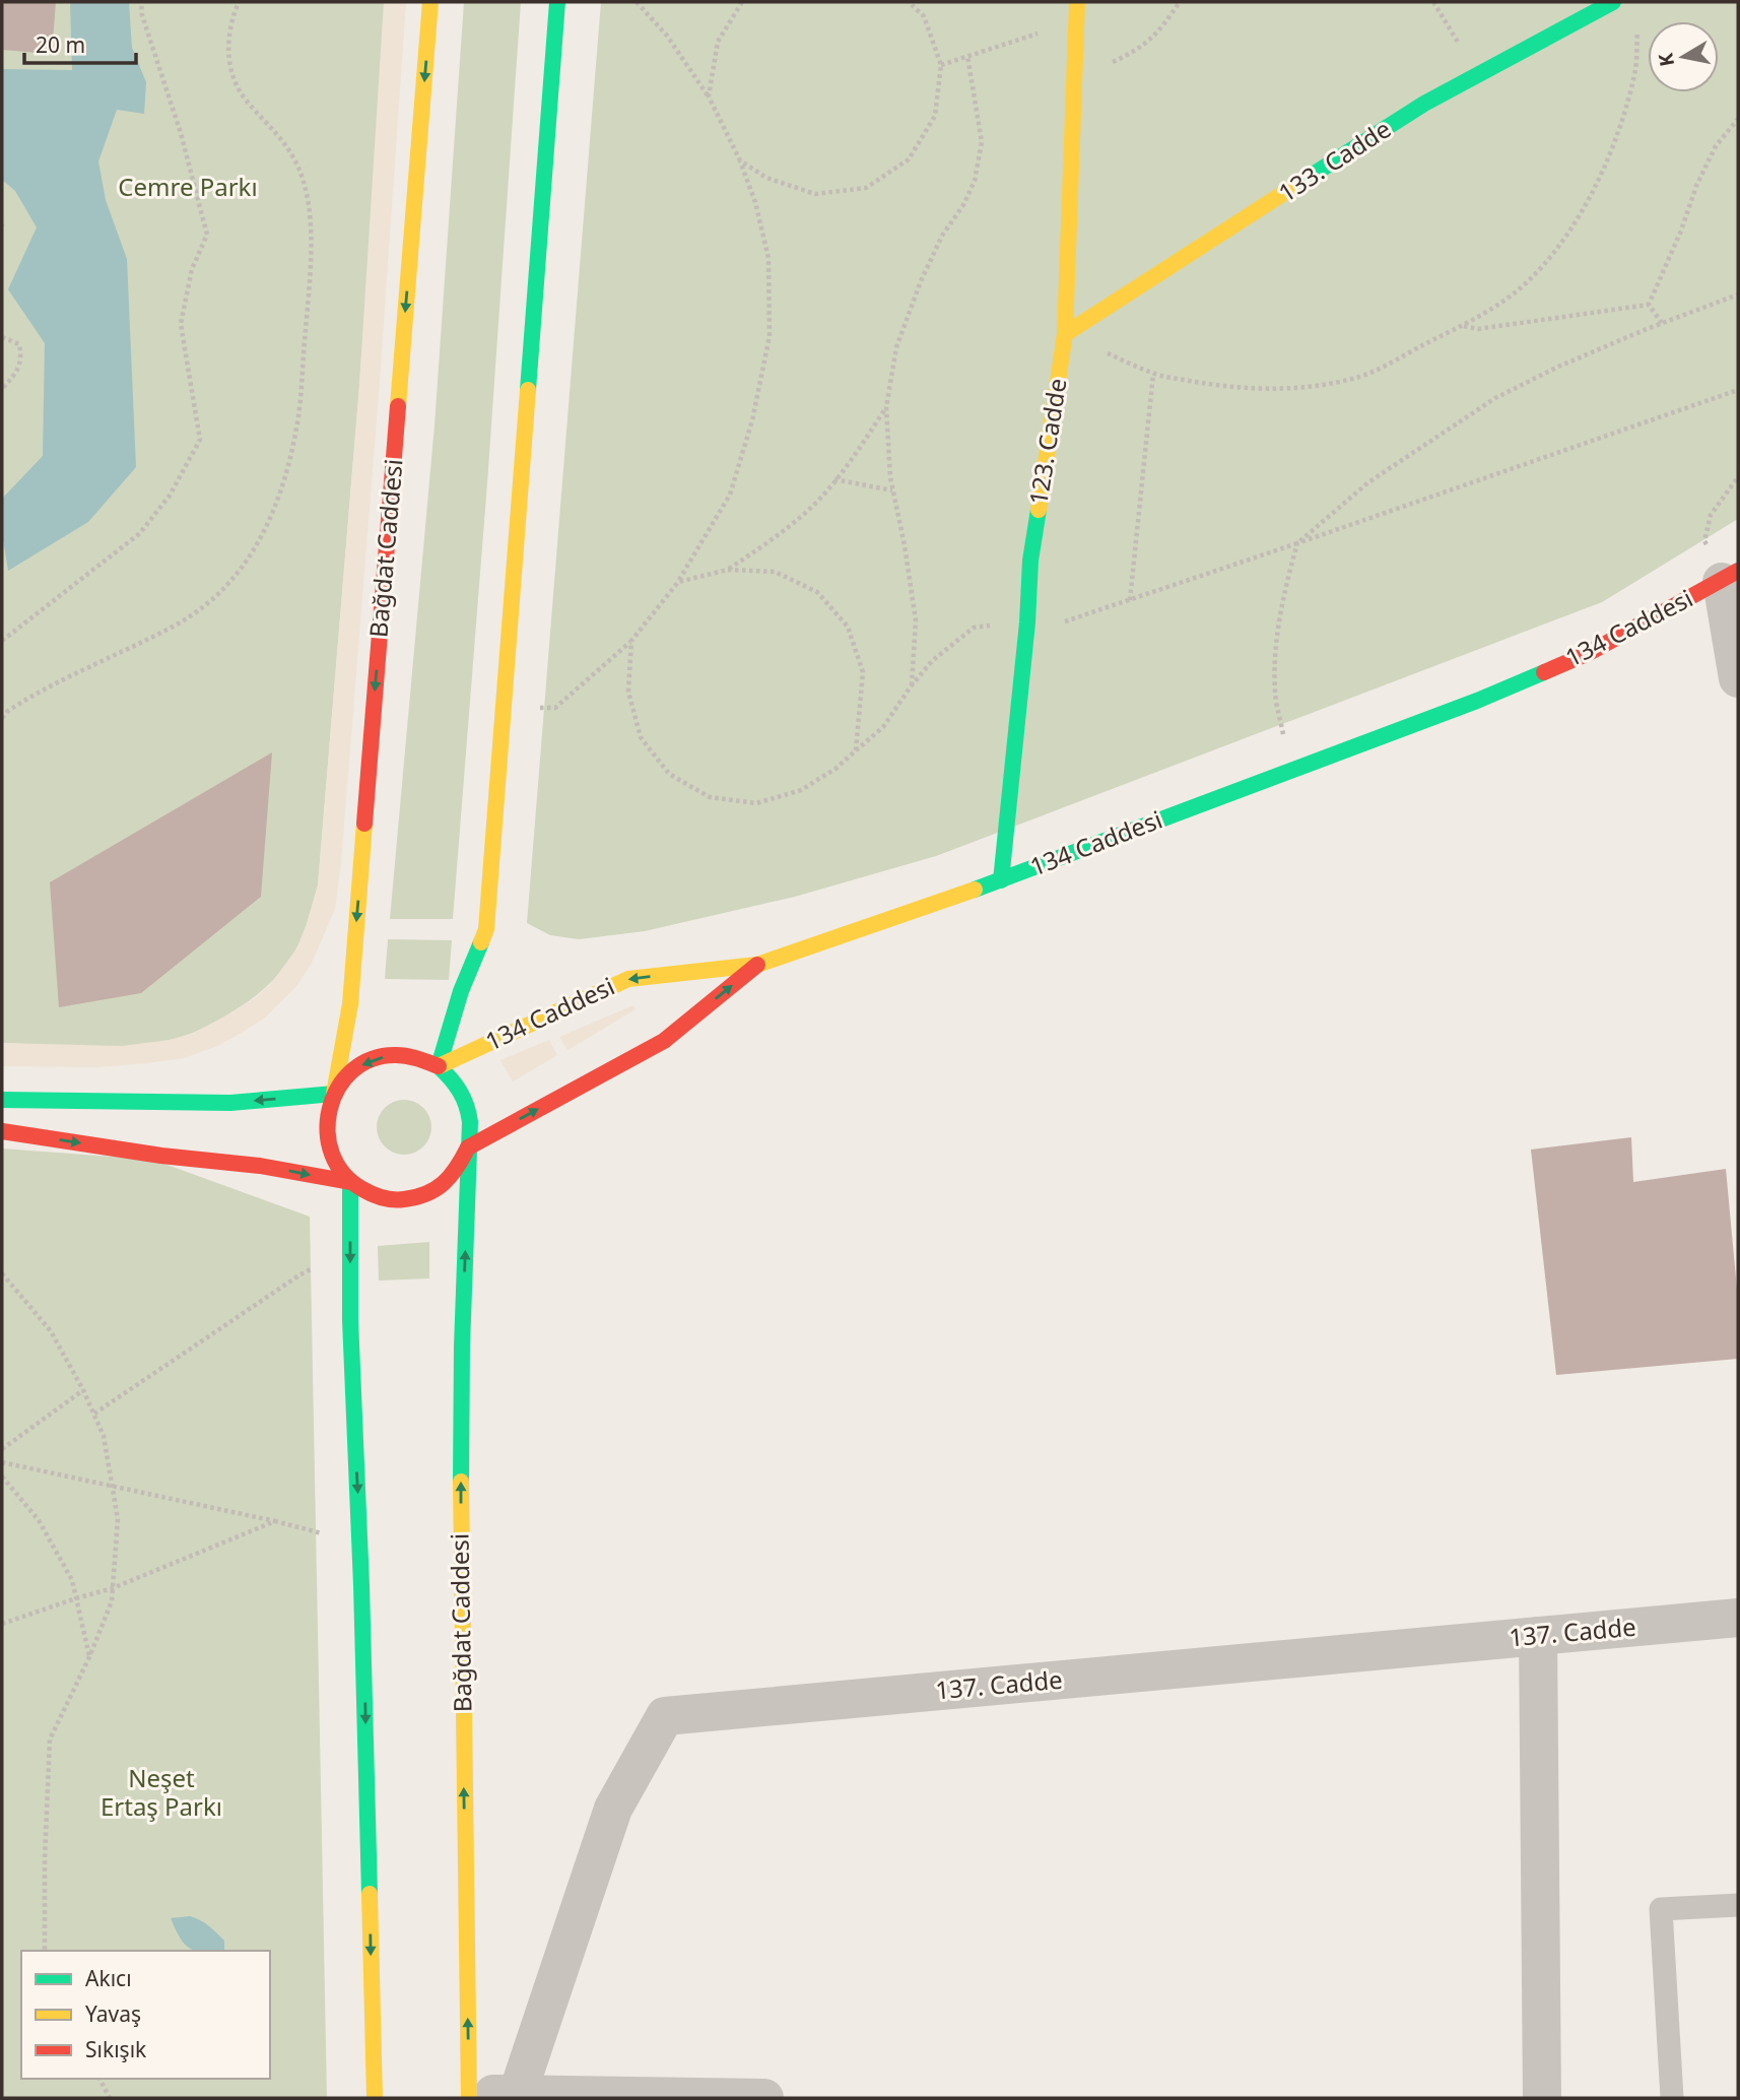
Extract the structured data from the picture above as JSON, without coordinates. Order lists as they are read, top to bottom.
{
  "streets": {
    "main road": [
      "133. Cadde",
      "123. Cadde",
      "Bağdat Caddesi",
      "134 Caddesi"
    ],
    "street": ["137. Cadde"]
  },
  "crossings": [
    ["133. Cadde", "123. Cadde"],
    ["123. Cadde", "134 Caddesi"],
    ["Bağdat Caddesi", "134 Caddesi"]
  ],
  "parks": ["Cemre Parkı", "Neşet Ertaş Parkı"],
  "legend": ["Akıcı", "Yavaş", "Sıkışık"],
  "scale_bar": "20 m",
  "north": "left"
}
